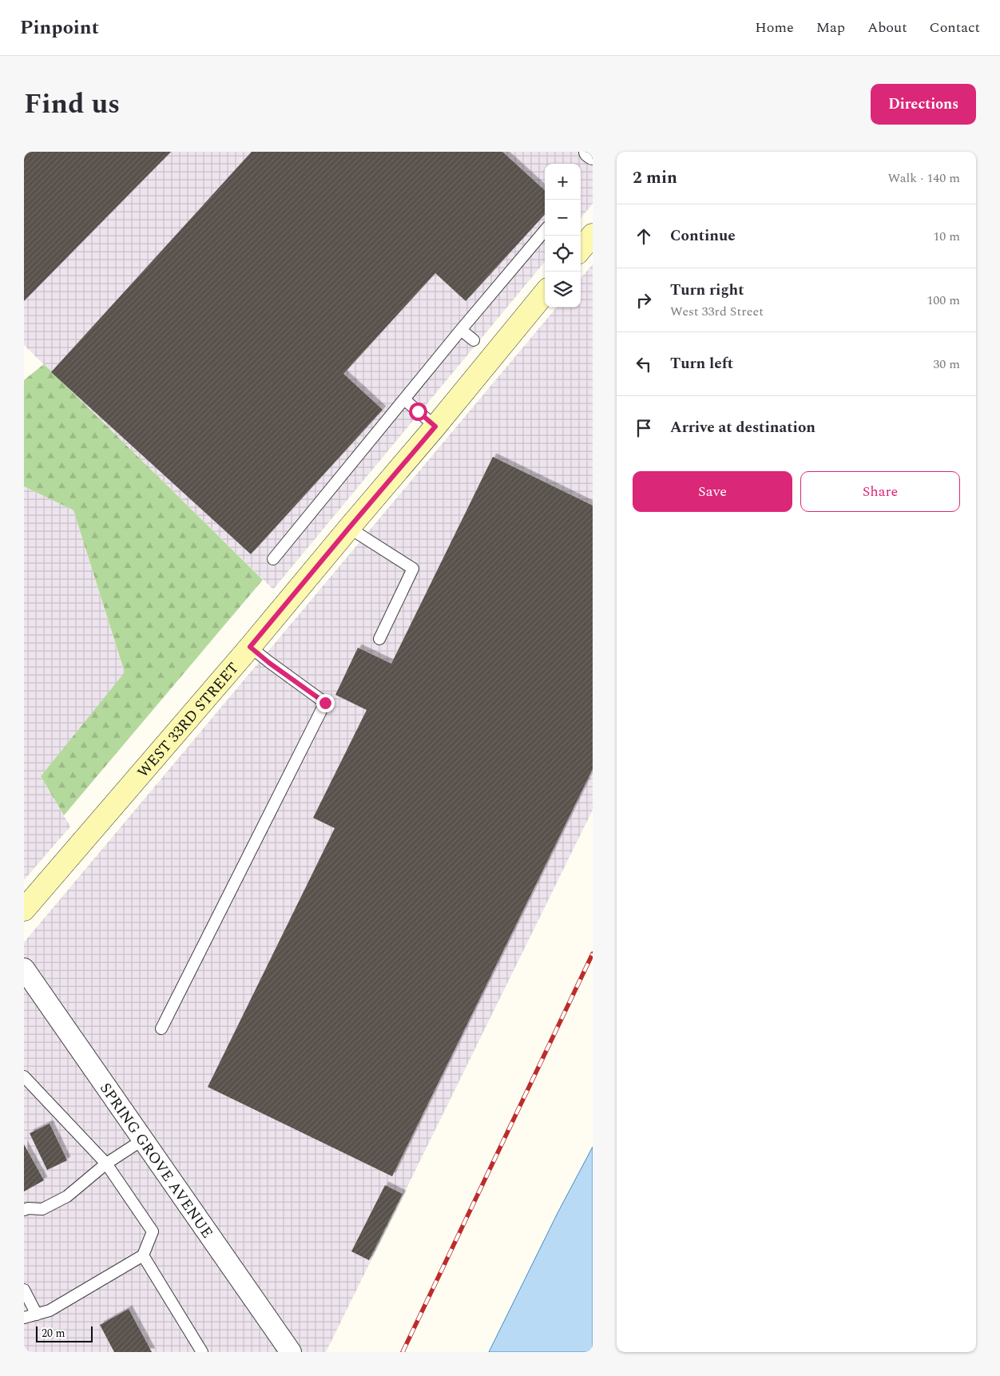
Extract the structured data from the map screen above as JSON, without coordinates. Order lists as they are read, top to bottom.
{
  "streets": {
    "street": ["WEST 33RD STREET", "SPRING GROVE AVENUE"]
  },
  "scale_bar": "20 m",
  "page": {
    "header": "Pinpoint",
    "nav": [
      "Home",
      "Map",
      "About",
      "Contact"
    ],
    "title": "Find us",
    "buttons": [
      "Directions",
      ["Save", "Share"]
    ],
    "heading": ["2 min", "Walk · 140 m"],
    "map_buttons": ["+", "−"],
    "list": [
      ["Continue", "10 m"],
      ["Turn right", "West 33rd Street", "100 m"],
      ["Turn left", "30 m"],
      "Arrive at destination"
    ],
    "scale": "20 m"
  }
}
